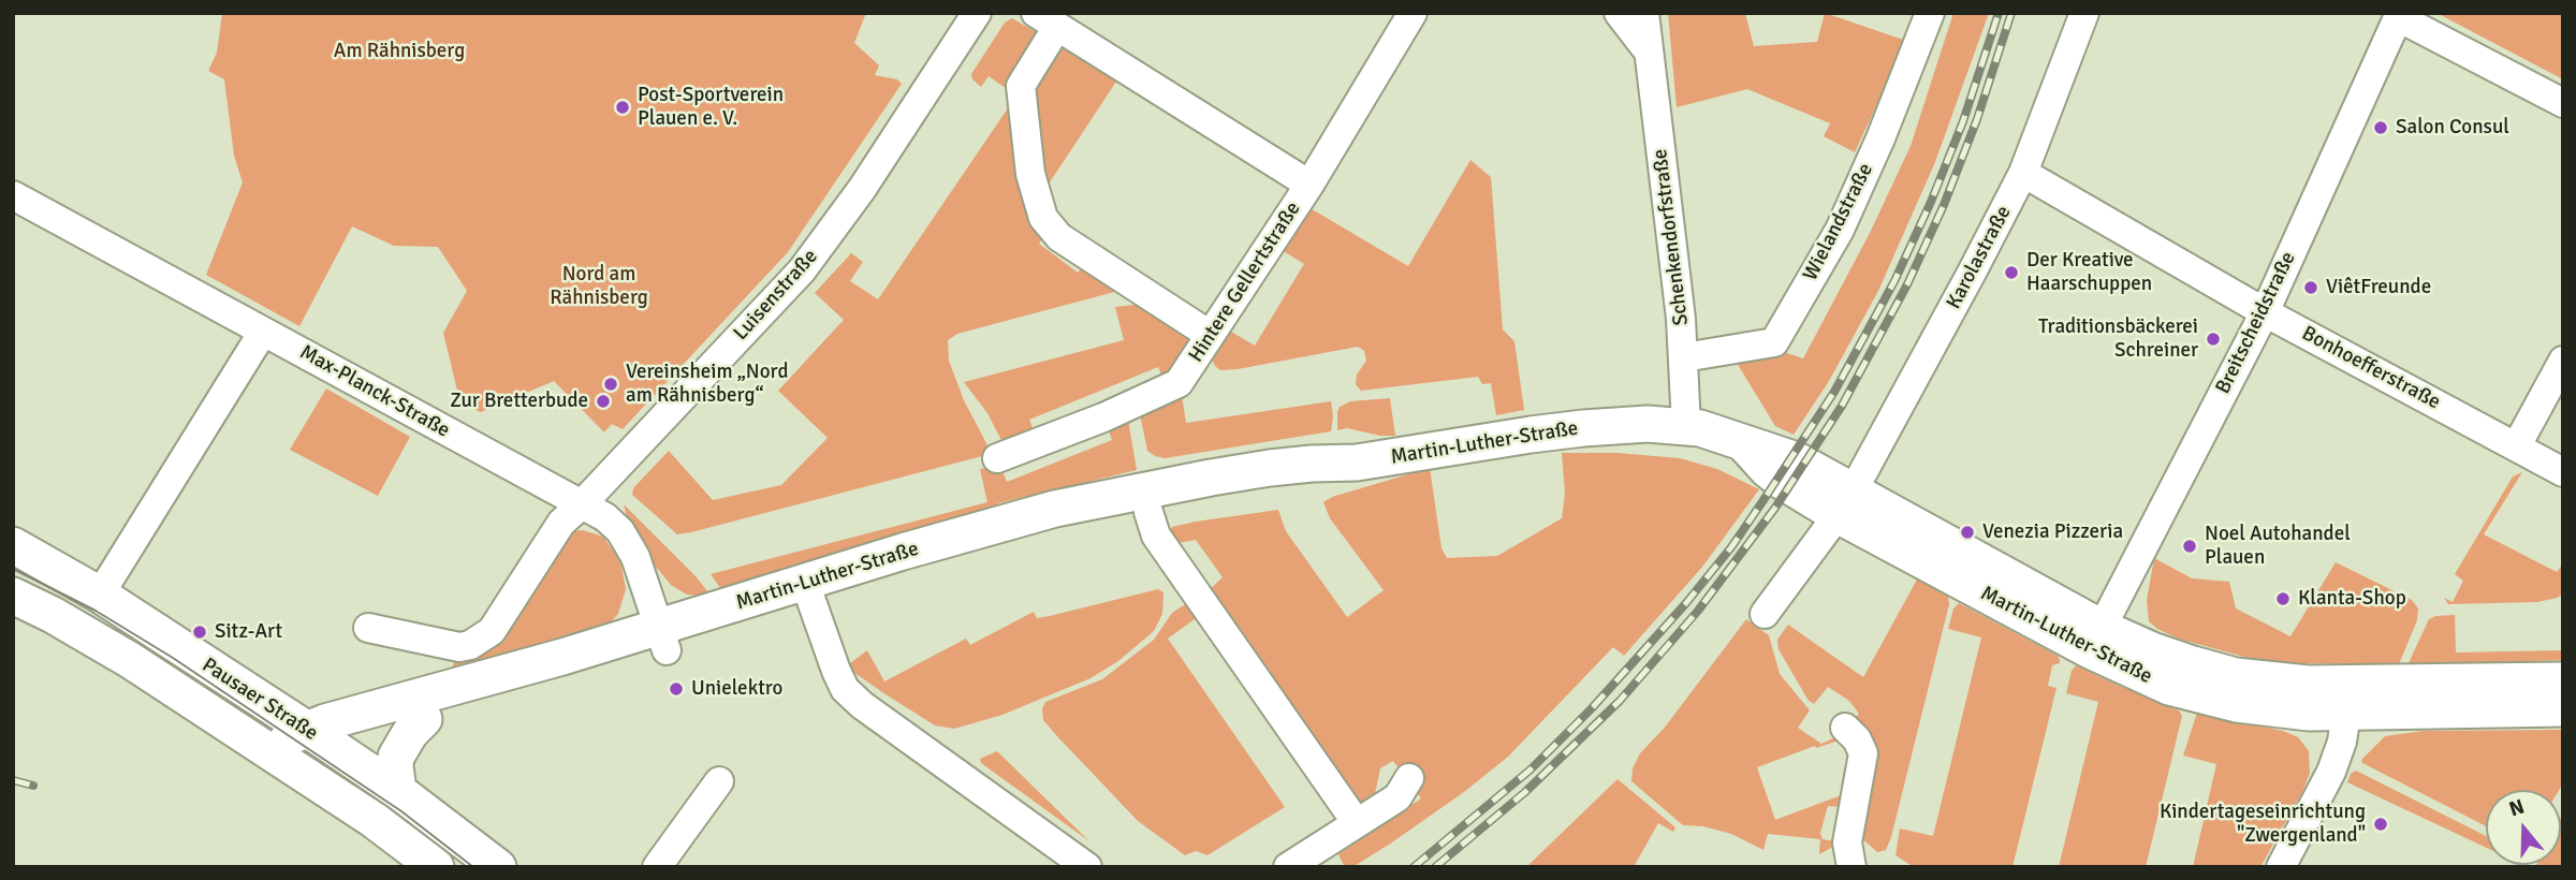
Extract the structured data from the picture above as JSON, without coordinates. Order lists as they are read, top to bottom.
{
  "streets": {
    "main road": ["Martin-Luther-Straße", "Pausaer Straße"],
    "street": [
      "Wielandstraße",
      "Schenkendorfstraße",
      "Karolastraße",
      "Hintere Gellertstraße",
      "Luisenstraße",
      "Breitscheidstraße",
      "Bonhoefferstraße",
      "Max-Planck-Straße"
    ]
  },
  "crossings": [
    ["Wielandstraße", "Schenkendorfstraße"],
    ["Schenkendorfstraße", "Martin-Luther-Straße"],
    ["Karolastraße", "Bonhoefferstraße"],
    ["Karolastraße", "Martin-Luther-Straße"],
    ["Luisenstraße", "Max-Planck-Straße"],
    ["Breitscheidstraße", "Bonhoefferstraße"],
    ["Breitscheidstraße", "Martin-Luther-Straße"],
    ["Max-Planck-Straße", "Martin-Luther-Straße"],
    ["Martin-Luther-Straße", "Pausaer Straße"]
  ],
  "parks": ["Am Rähnisberg", "Nord am Rähnisberg"],
  "places": [
    "Post-Sportverein Plauen e. V.",
    "Salon Consul",
    "Der Kreative Haarschuppen",
    "ViêtFreunde",
    "Traditionsbäckerei Schreiner",
    "Vereinsheim „Nord am Rähnisberg“",
    "Zur Bretterbude",
    "Venezia Pizzeria",
    "Noel Autohandel Plauen",
    "Klanta-Shop",
    "Sitz-Art",
    "Unielektro",
    "Kindertageseinrichtung \"Zwergenland\""
  ],
  "north": "top"
}
